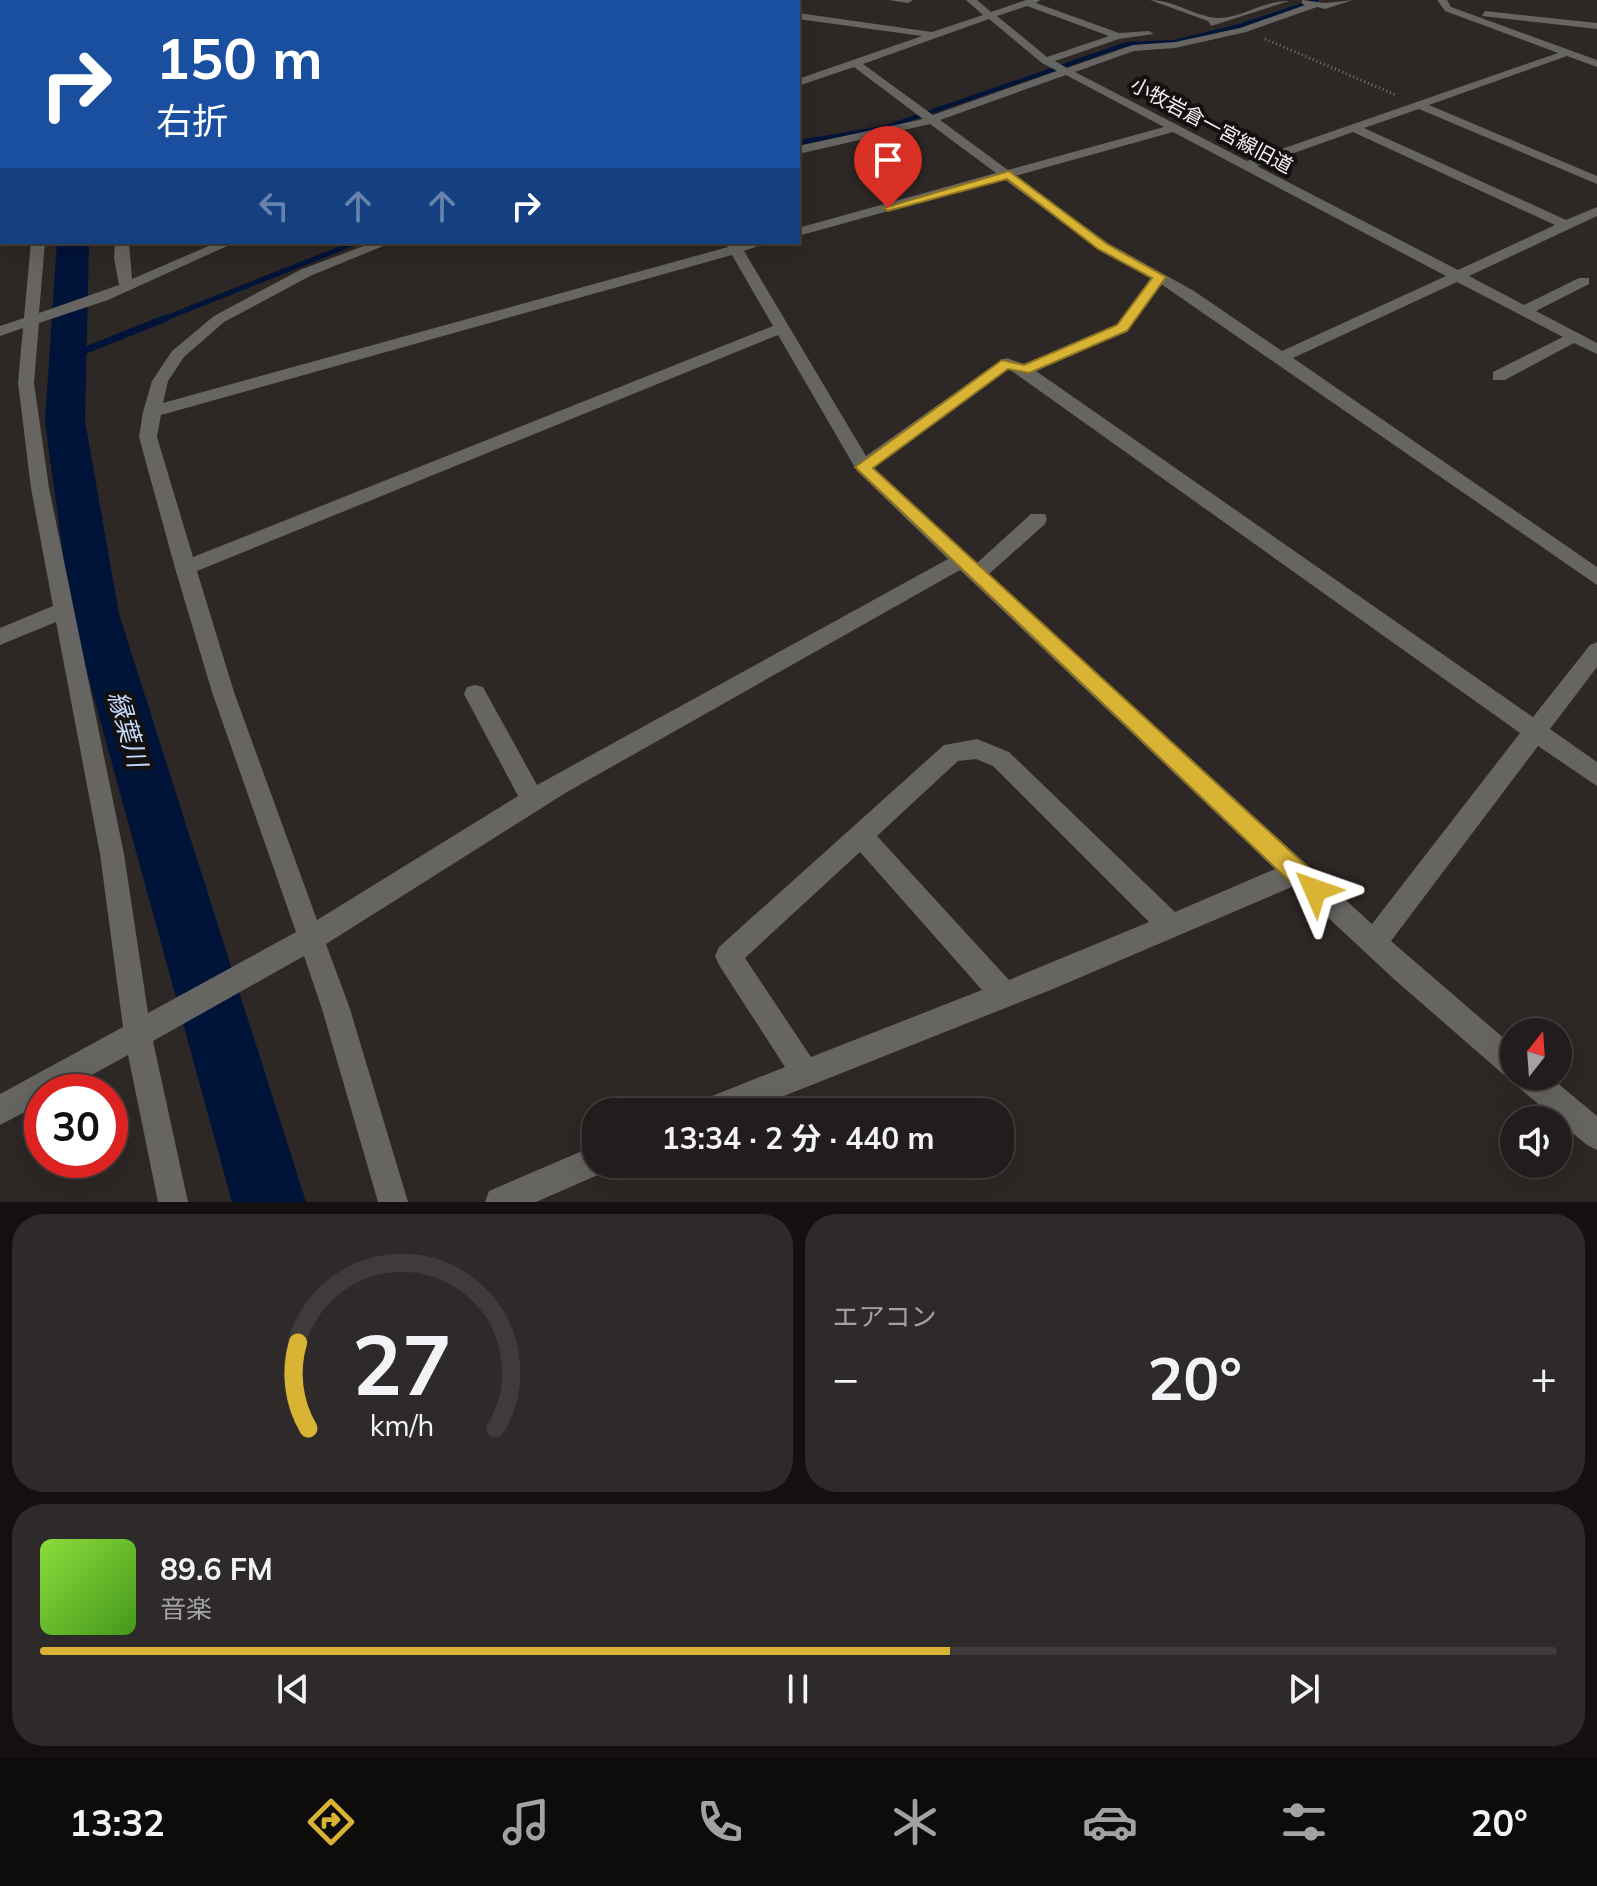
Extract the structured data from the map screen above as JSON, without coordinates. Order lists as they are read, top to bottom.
{
  "streets": {
    "street": ["小牧岩倉一宮線旧道"]
  },
  "water": ["縁葉川"],
  "north": "top",
  "page": {
    "turn": ["150 m", "右折"],
    "limit": "30",
    "trip": "13:34 · 2 分 · 440 m",
    "tile": "エアコン",
    "heat": ["−", "20°", "+"],
    "song": ["89.6 FM", "音楽"],
    "tabs": ["13:32", "20°"],
    "gauge": ["27", "km/h"]
  }
}
